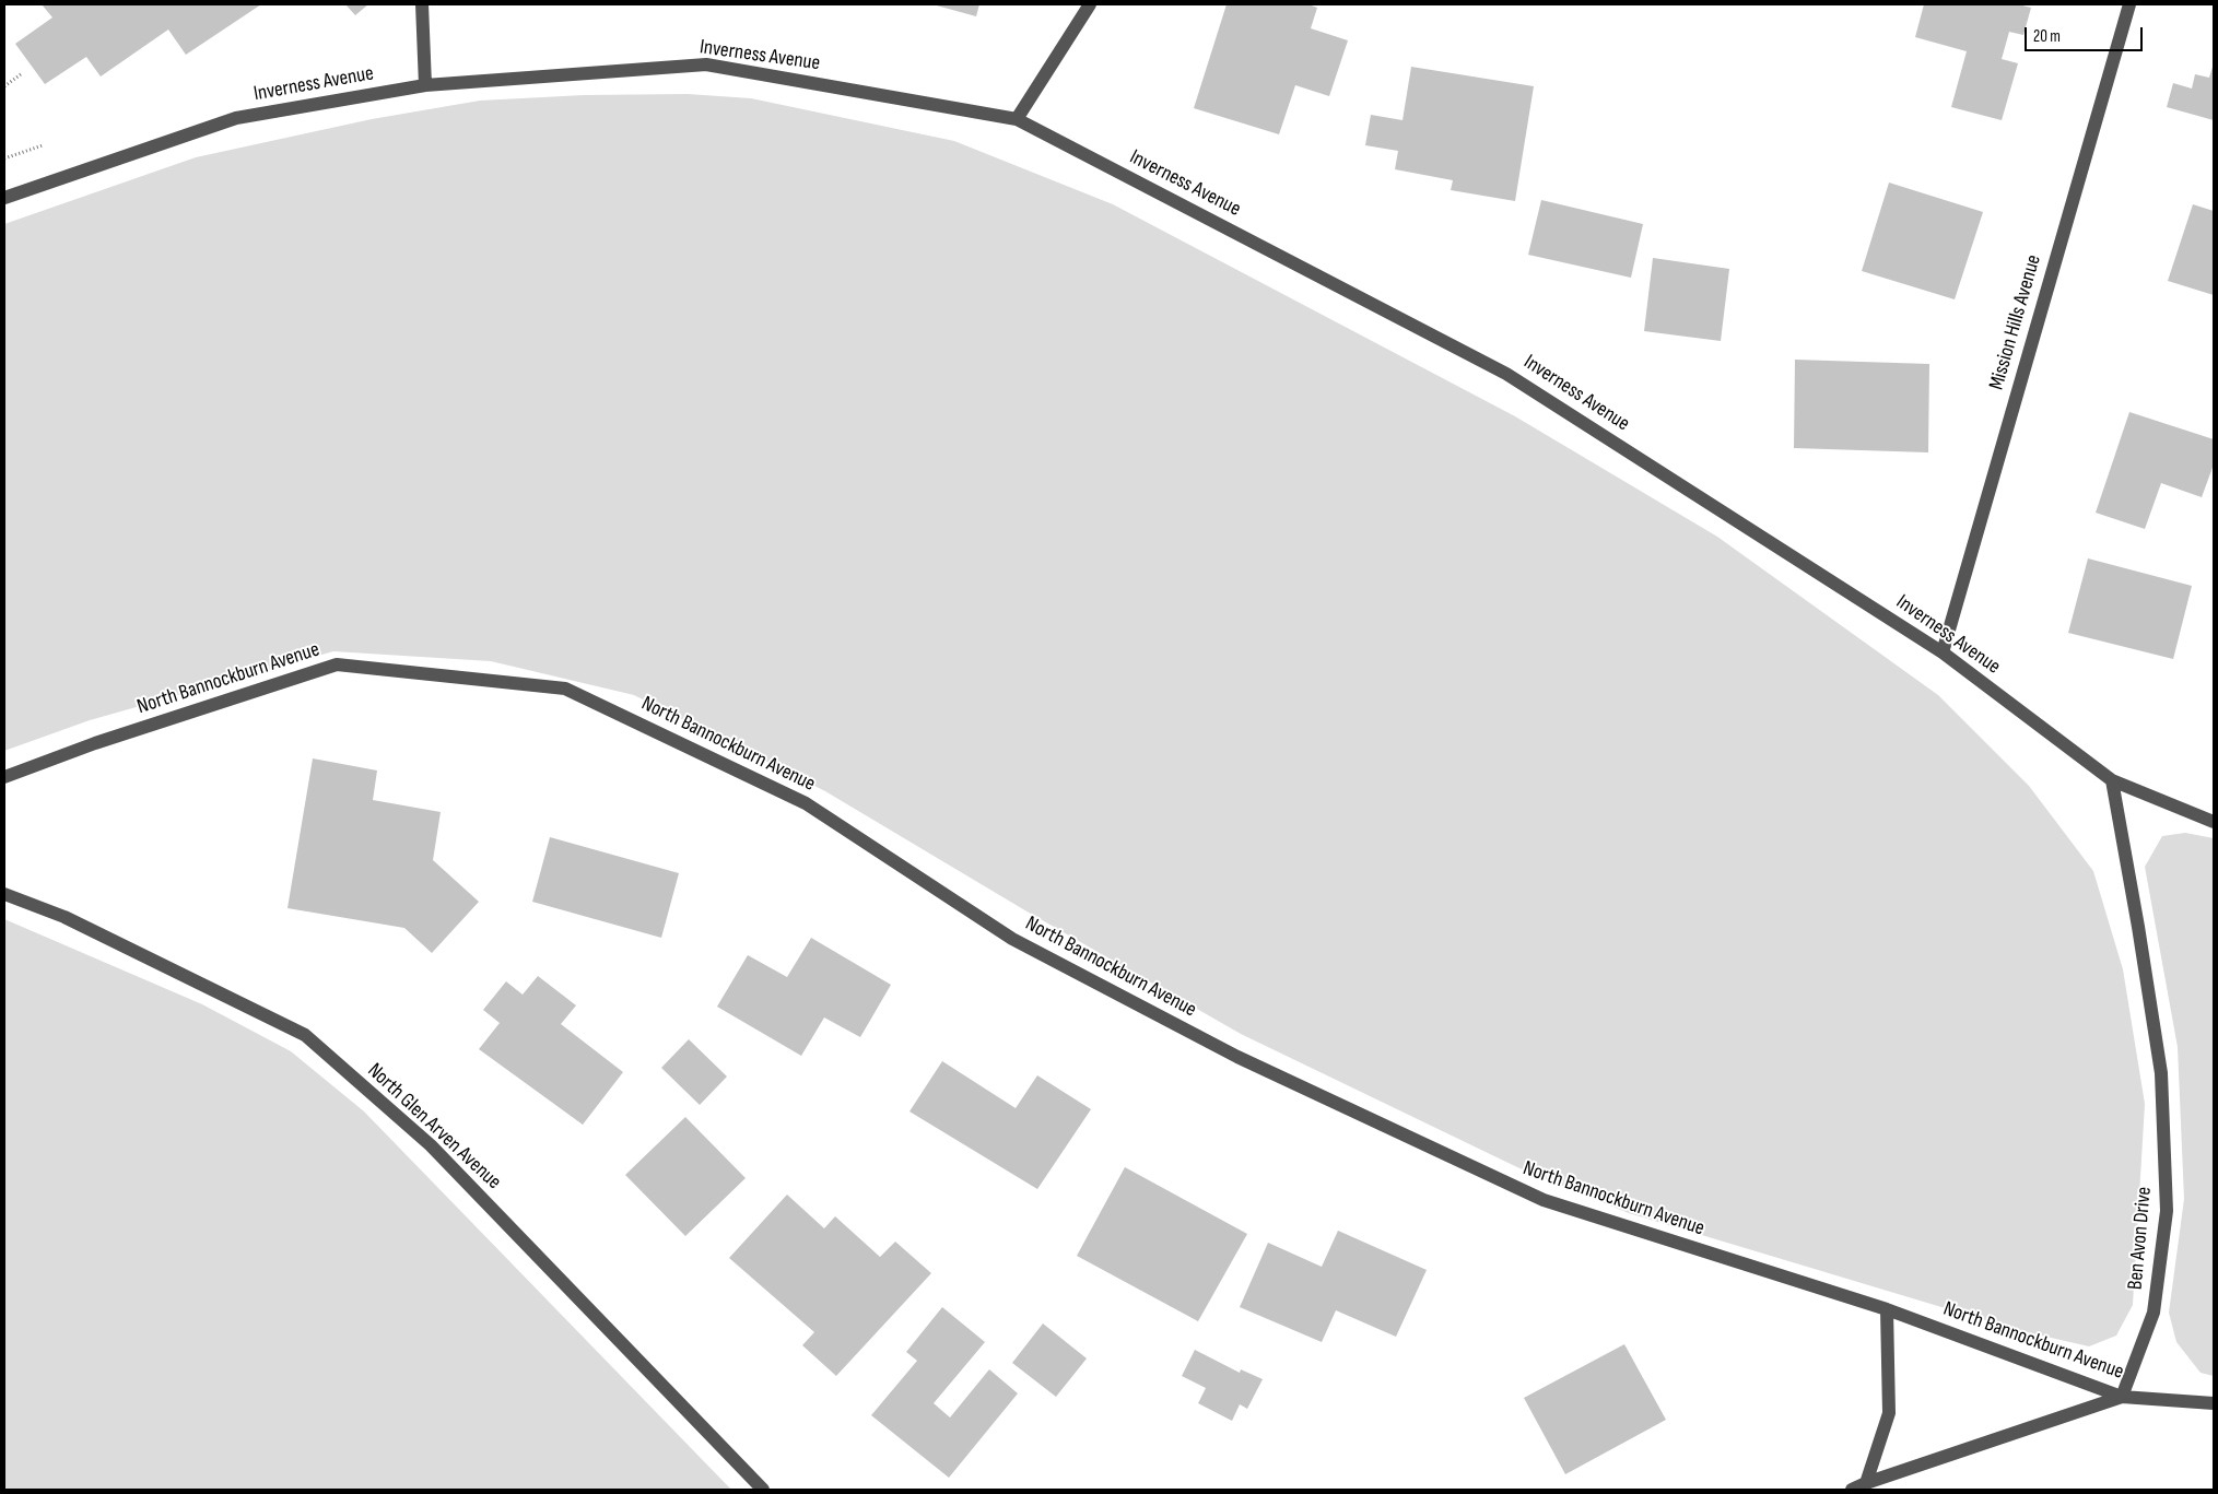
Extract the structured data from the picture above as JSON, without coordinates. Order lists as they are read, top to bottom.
{
  "streets": {
    "street": [
      "Inverness Avenue",
      "Mission Hills Avenue",
      "North Bannockburn Avenue",
      "North Glen Arven Avenue",
      "Ben Avon Drive"
    ]
  },
  "crossings": [
    ["Inverness Avenue", "Mission Hills Avenue"],
    ["Inverness Avenue", "Ben Avon Drive"],
    ["North Bannockburn Avenue", "Ben Avon Drive"]
  ],
  "scale_bar": "20 m"
}
